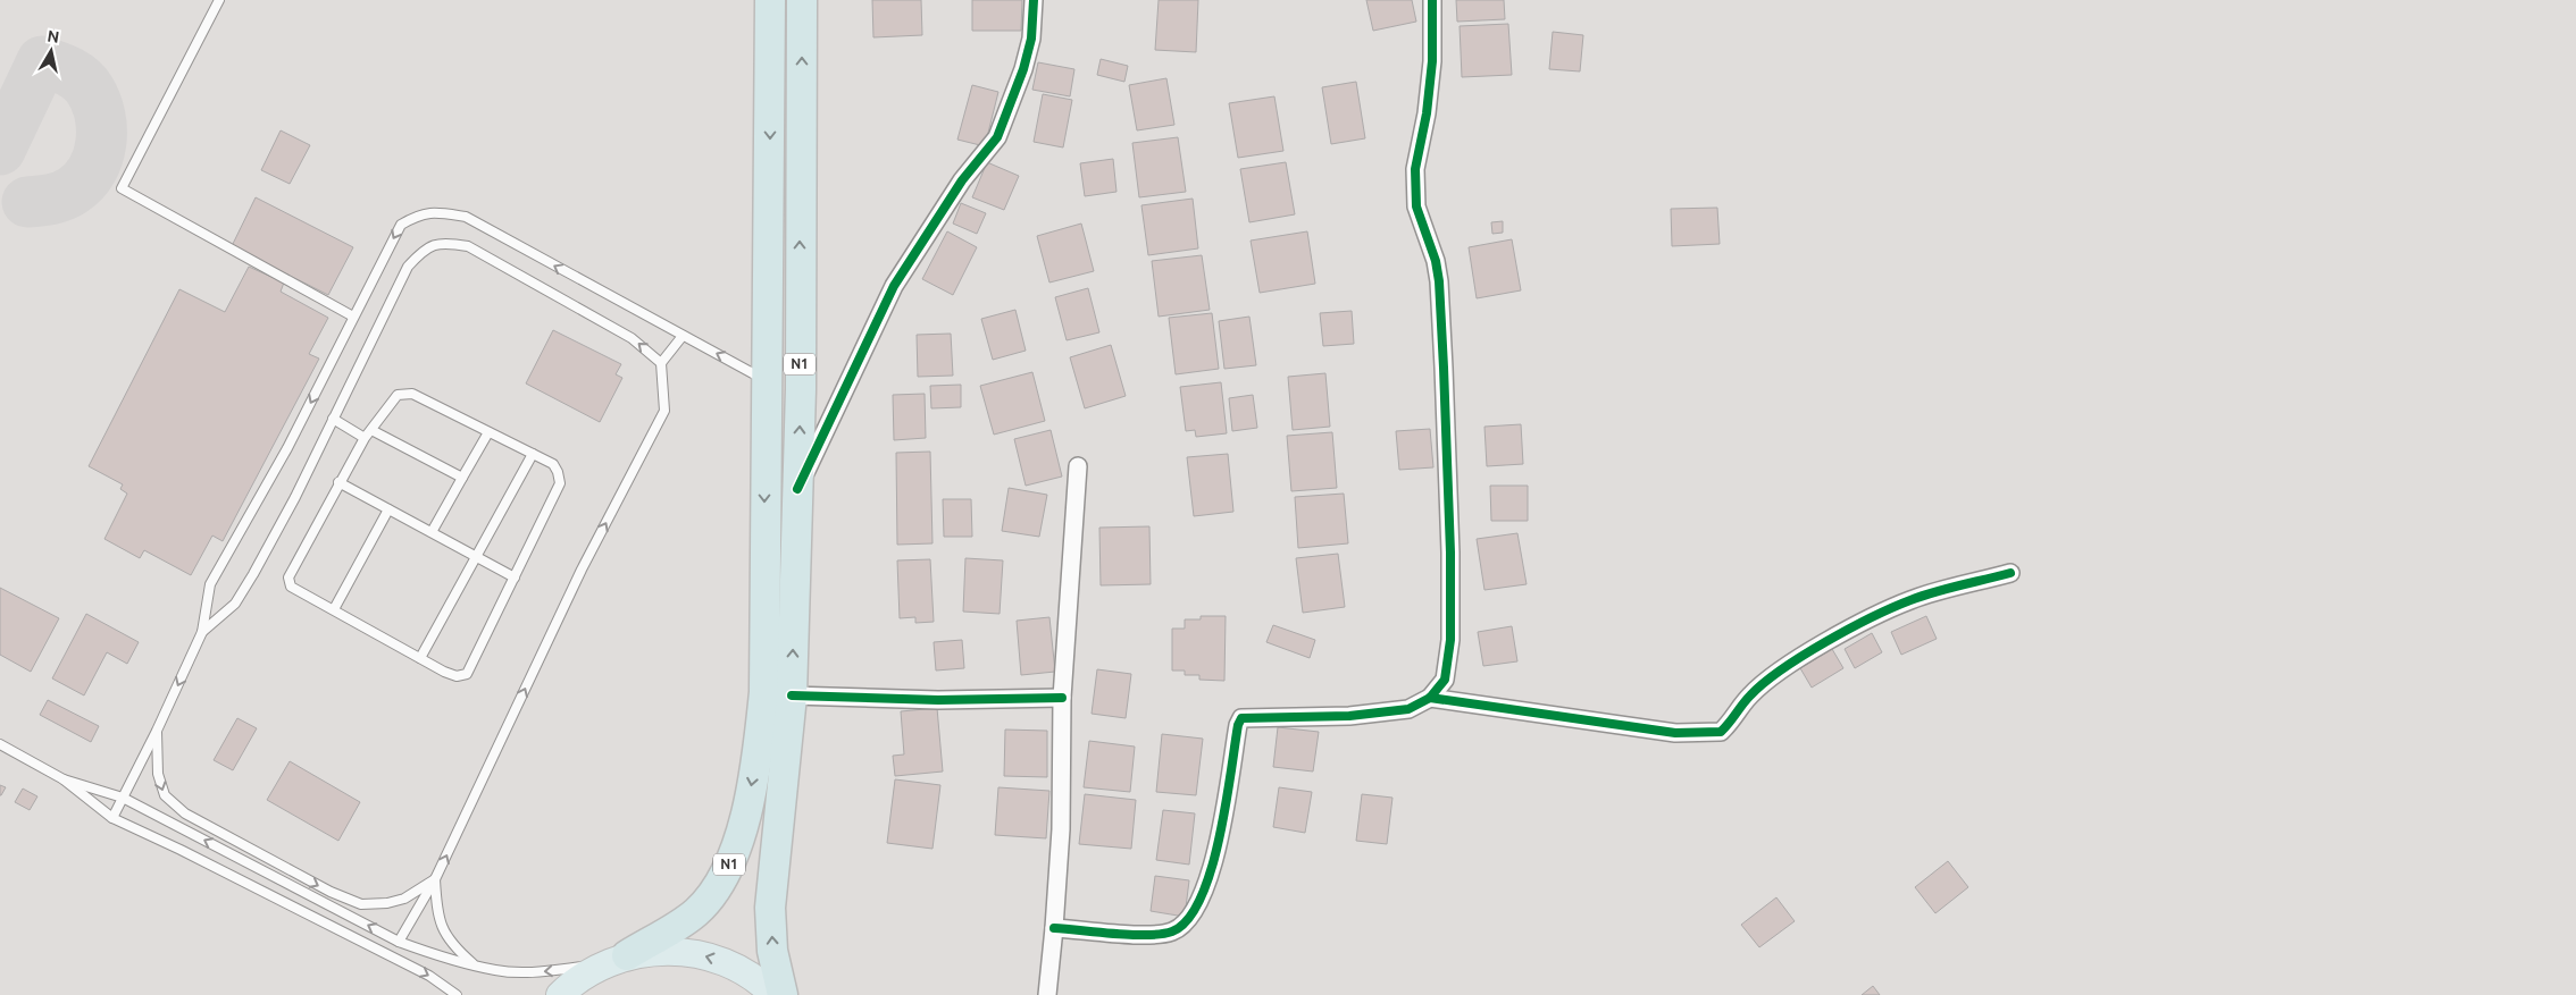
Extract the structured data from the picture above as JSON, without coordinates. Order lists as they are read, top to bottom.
{
  "streets": {
    "highway": ["N1"]
  },
  "north": "top"
}
